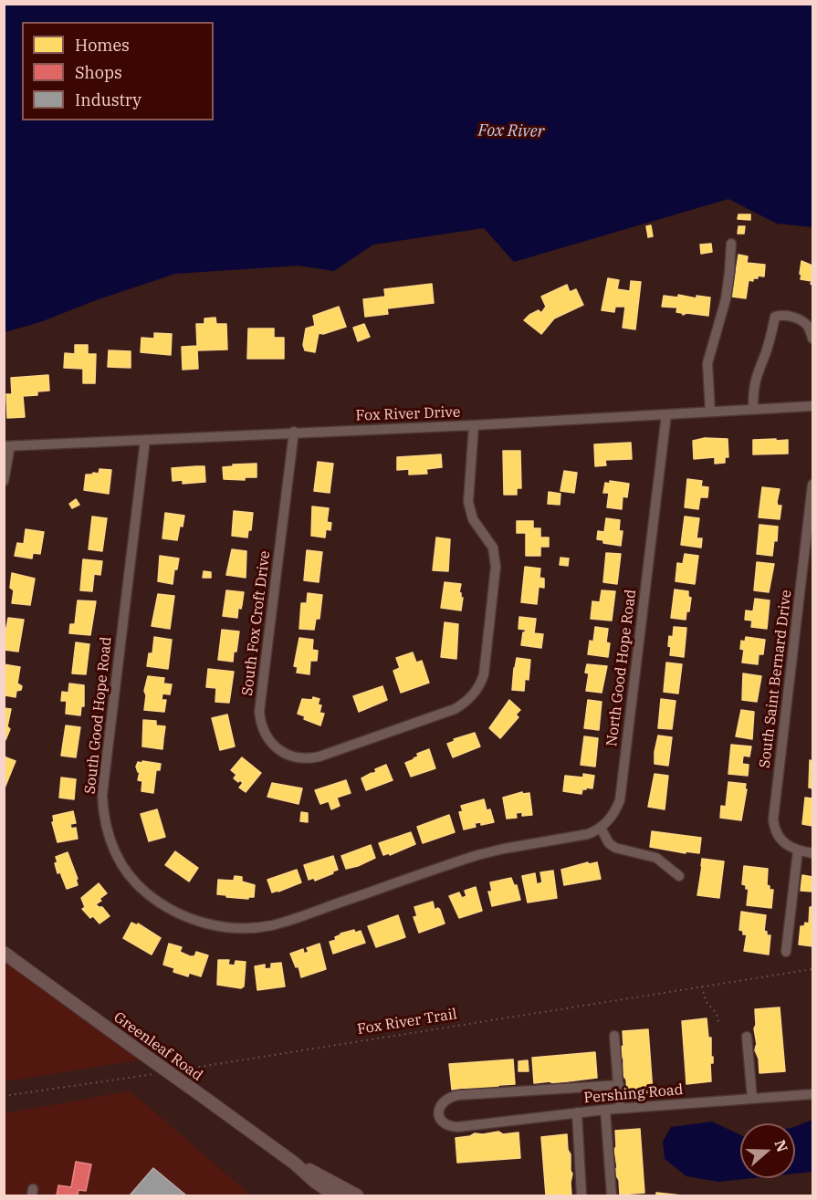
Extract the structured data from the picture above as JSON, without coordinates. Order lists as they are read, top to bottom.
{
  "streets": {
    "main road": ["Greenleaf Road"],
    "street": [
      "Fox River Drive",
      "South Fox Croft Drive",
      "North Good Hope Road",
      "South Saint Bernard Drive",
      "South Good Hope Road",
      "Pershing Road"
    ],
    "path": ["Fox River Trail"]
  },
  "crossings": [
    ["Fox River Drive", "South Fox Croft Drive"],
    ["Fox River Drive", "North Good Hope Road"],
    ["Fox River Drive", "South Good Hope Road"],
    ["North Good Hope Road", "South Good Hope Road"]
  ],
  "water": ["Fox River"],
  "legend": ["Homes", "Shops", "Industry"],
  "north": "right"
}
